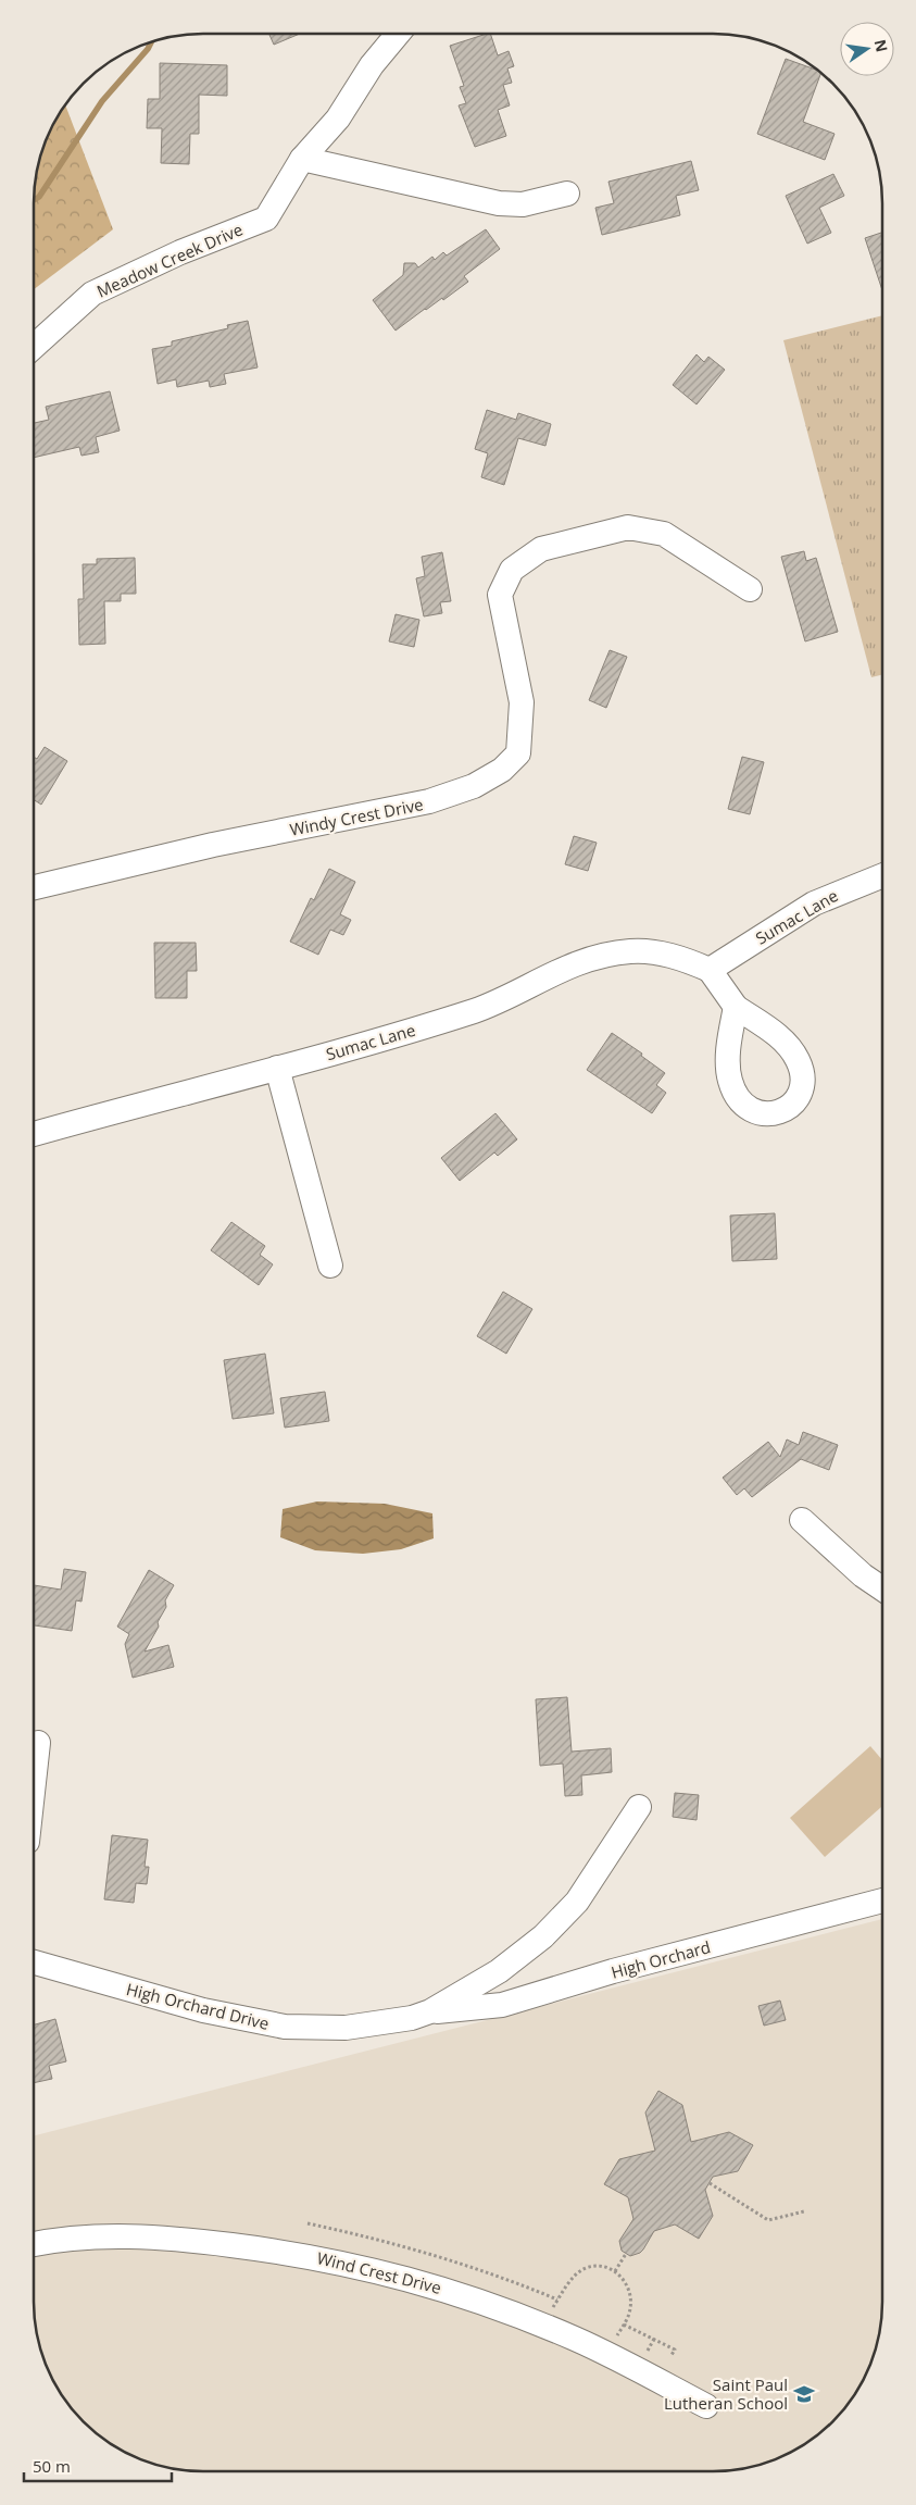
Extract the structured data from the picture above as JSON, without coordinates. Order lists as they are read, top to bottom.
{
  "streets": {
    "street": [
      "Meadow Creek Drive",
      "Windy Crest Drive",
      "Sumac Lane",
      "High Orchard",
      "High Orchard Drive",
      "Wind Crest Drive"
    ]
  },
  "crossings": [
    ["High Orchard", "High Orchard Drive"]
  ],
  "places": {
    "school or university": ["Saint Paul Lutheran School"]
  },
  "scale_bar": "50 m",
  "north": "right"
}
